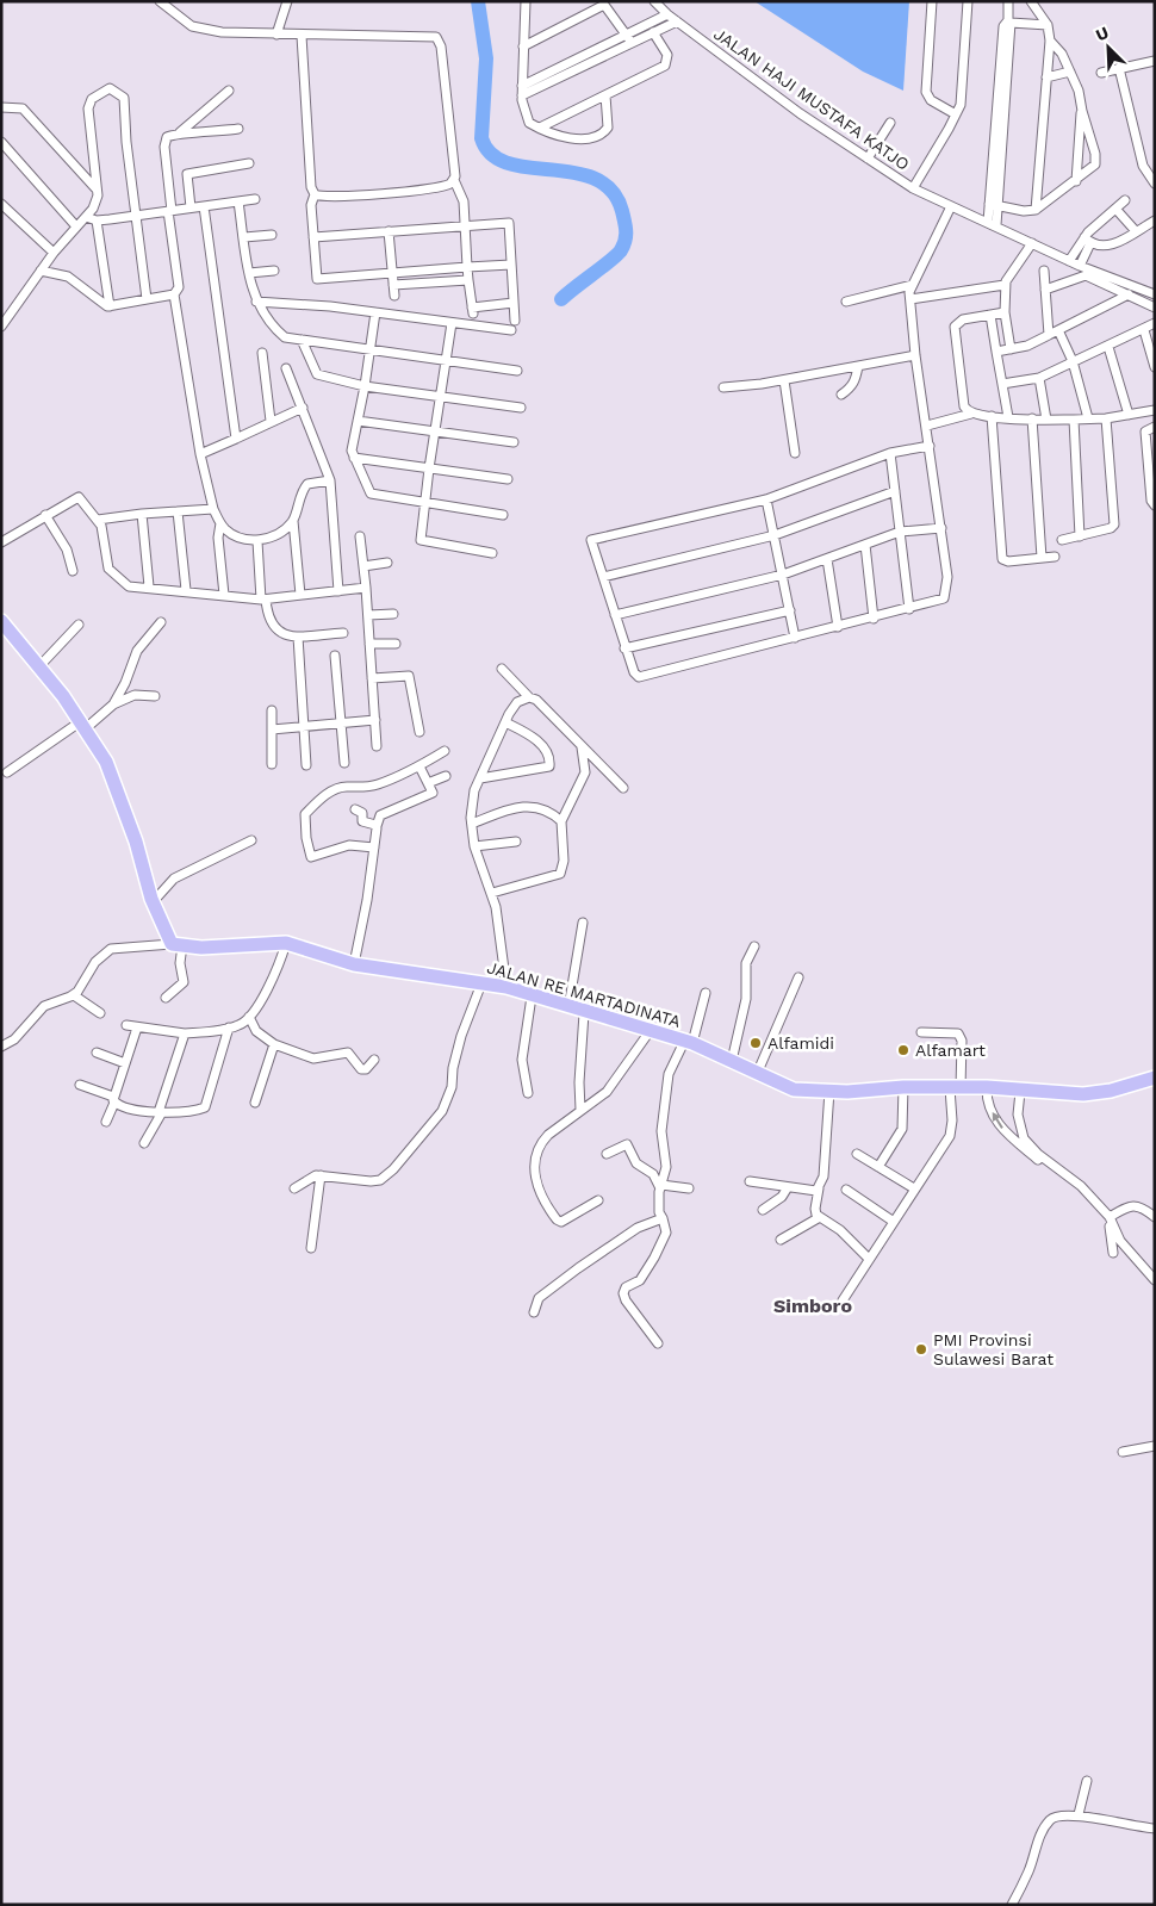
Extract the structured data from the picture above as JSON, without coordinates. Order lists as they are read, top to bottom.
{
  "streets": {
    "highway": ["JALAN RE MARTADINATA"],
    "street": ["JALAN HAJI MUSTAFA KATJO"]
  },
  "districts": ["Simboro"],
  "places": ["Alfamidi", "Alfamart", "PMI Provinsi Sulawesi Barat"],
  "north": "top left"
}
